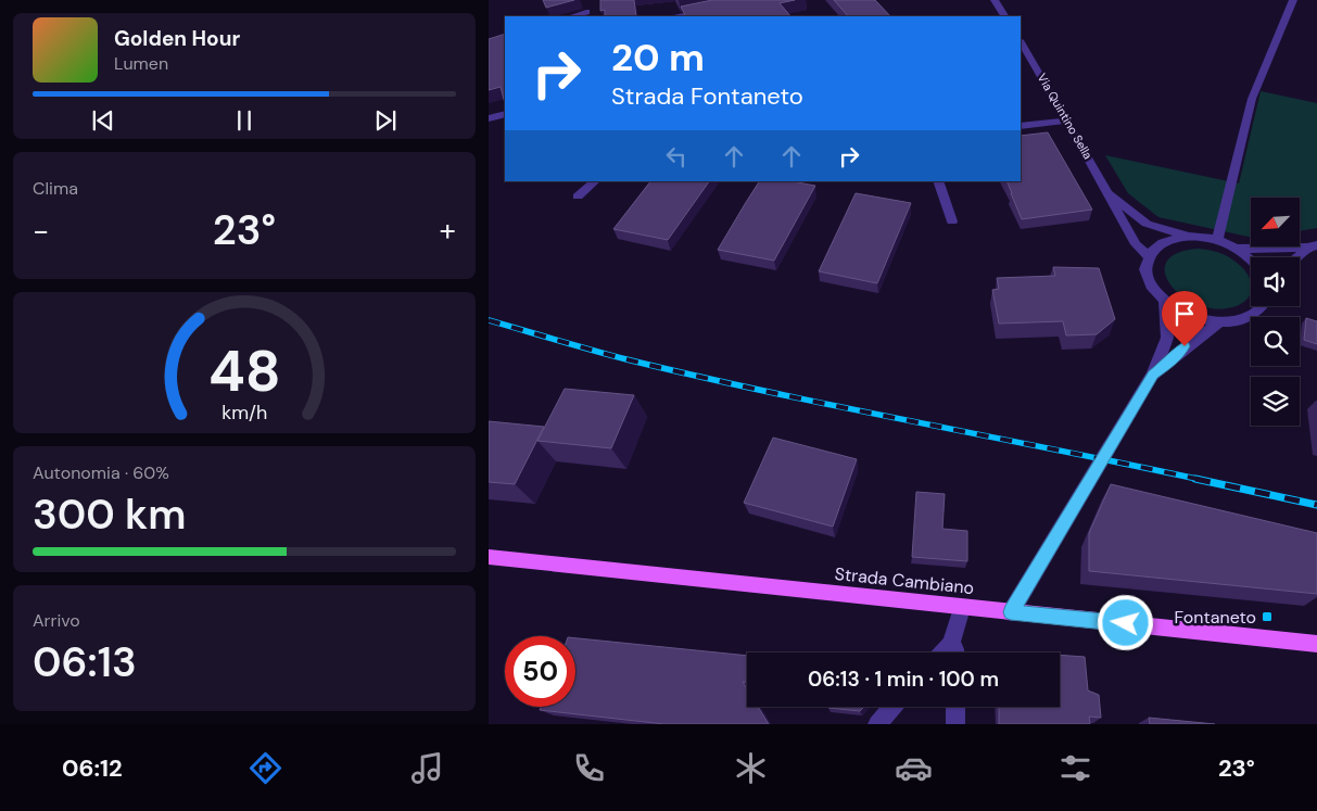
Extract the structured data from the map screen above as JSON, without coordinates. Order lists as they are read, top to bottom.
{
  "streets": {
    "main road": ["Strada Cambiano"],
    "street": ["Via Quintino Sella"]
  },
  "places": {
    "transit": ["Fontaneto"]
  },
  "north": "bottom left",
  "page": {
    "turn": ["20 m", "Strada Fontaneto"],
    "song": ["Golden Hour", "Lumen"],
    "tile": [
      "Clima",
      ["Autonomia · 60%", "300 km"],
      ["Arrivo", "06:13"]
    ],
    "heat": ["−", "23°", "+"],
    "limit": "50",
    "trip": "06:13 · 1 min · 100 m",
    "tabs": ["06:12", "23°"],
    "gauge": ["48", "km/h"]
  }
}
